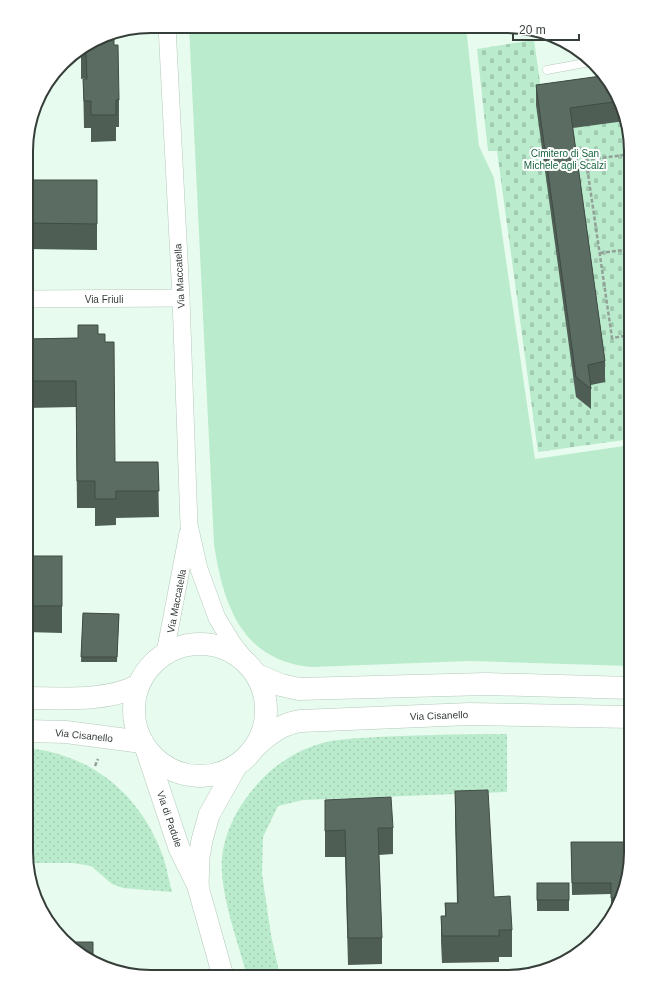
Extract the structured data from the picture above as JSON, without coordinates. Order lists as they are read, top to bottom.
{
  "streets": {
    "main road": ["Via Cisanello"],
    "street": ["Via Maccatella", "Via Friuli", "Via di Padule"]
  },
  "crossings": [
    ["Via Maccatella", "Via Friuli"],
    ["Via Maccatella", "Via Cisanello"],
    ["Via Maccatella", "Via di Padule"],
    ["Via Cisanello", "Via di Padule"]
  ],
  "parks": ["Cimitero di San Michele agli Scalzi"],
  "scale_bar": "20 m"
}
